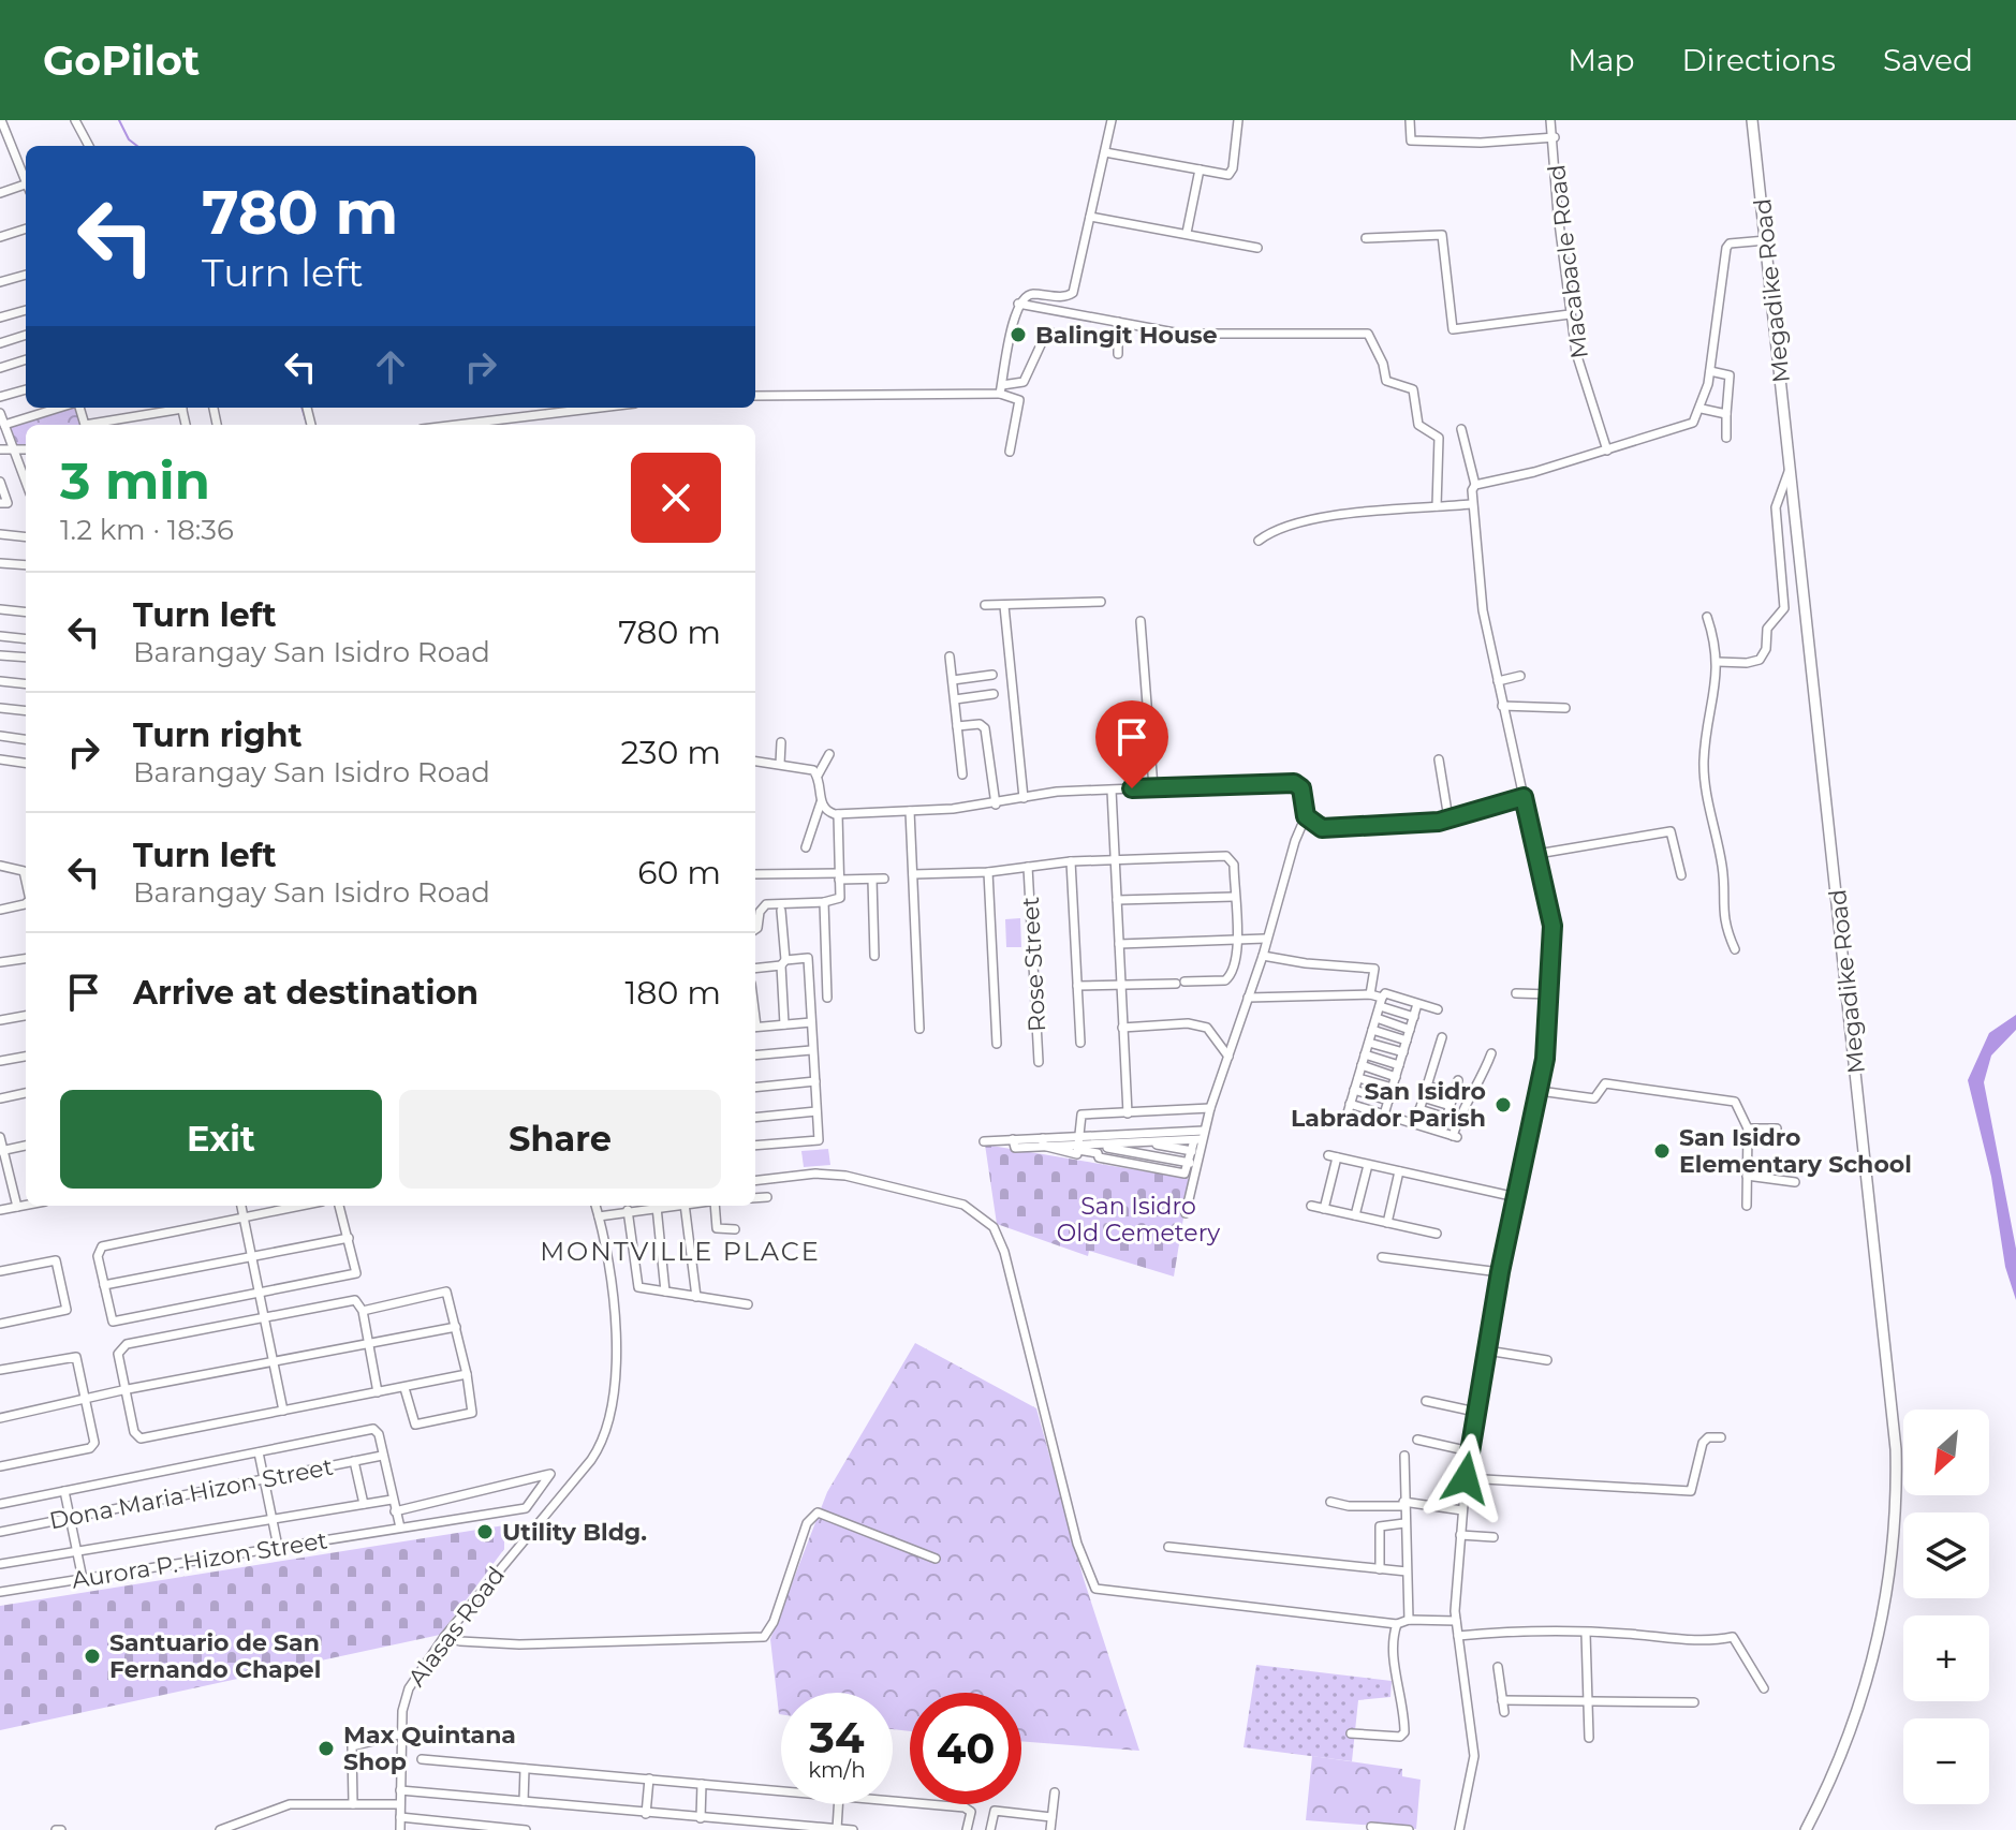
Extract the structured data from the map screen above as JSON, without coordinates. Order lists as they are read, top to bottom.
{
  "streets": {
    "main road": ["Megadike Road"],
    "street": [
      "Macabacle Road",
      "Rose Street",
      "Dona Maria Hizon Street",
      "Aurora P. Hizon Street",
      "Alasas Road"
    ]
  },
  "districts": ["MONTVILLE PLACE"],
  "parks": ["San Isidro Old Cemetery"],
  "places": [
    "Balingit House",
    "San Isidro Labrador Parish",
    "San Isidro Elementary School",
    "Utility Bldg.",
    "Santuario de San Fernando Chapel",
    "Max Quintana Shop"
  ],
  "north": "bottom left",
  "page": {
    "header": "GoPilot",
    "nav": ["Map", "Directions", "Saved"],
    "turn": ["780 m", "Turn left"],
    "heading": ["3 min", "1.2 km · 18:36"],
    "list": [
      {
        "name": "Turn left",
        "note": "Barangay San Isidro Road",
        "value": "780 m"
      },
      {
        "name": "Turn right",
        "note": "Barangay San Isidro Road",
        "value": "230 m"
      },
      {
        "name": "Turn left",
        "note": "Barangay San Isidro Road",
        "value": "60 m"
      },
      {
        "name": "Arrive at destination",
        "value": "180 m"
      }
    ],
    "buttons": ["Exit", "Share"],
    "map_buttons": ["+", "−"],
    "speed": "34 km/h",
    "limit": "40"
  }
}
